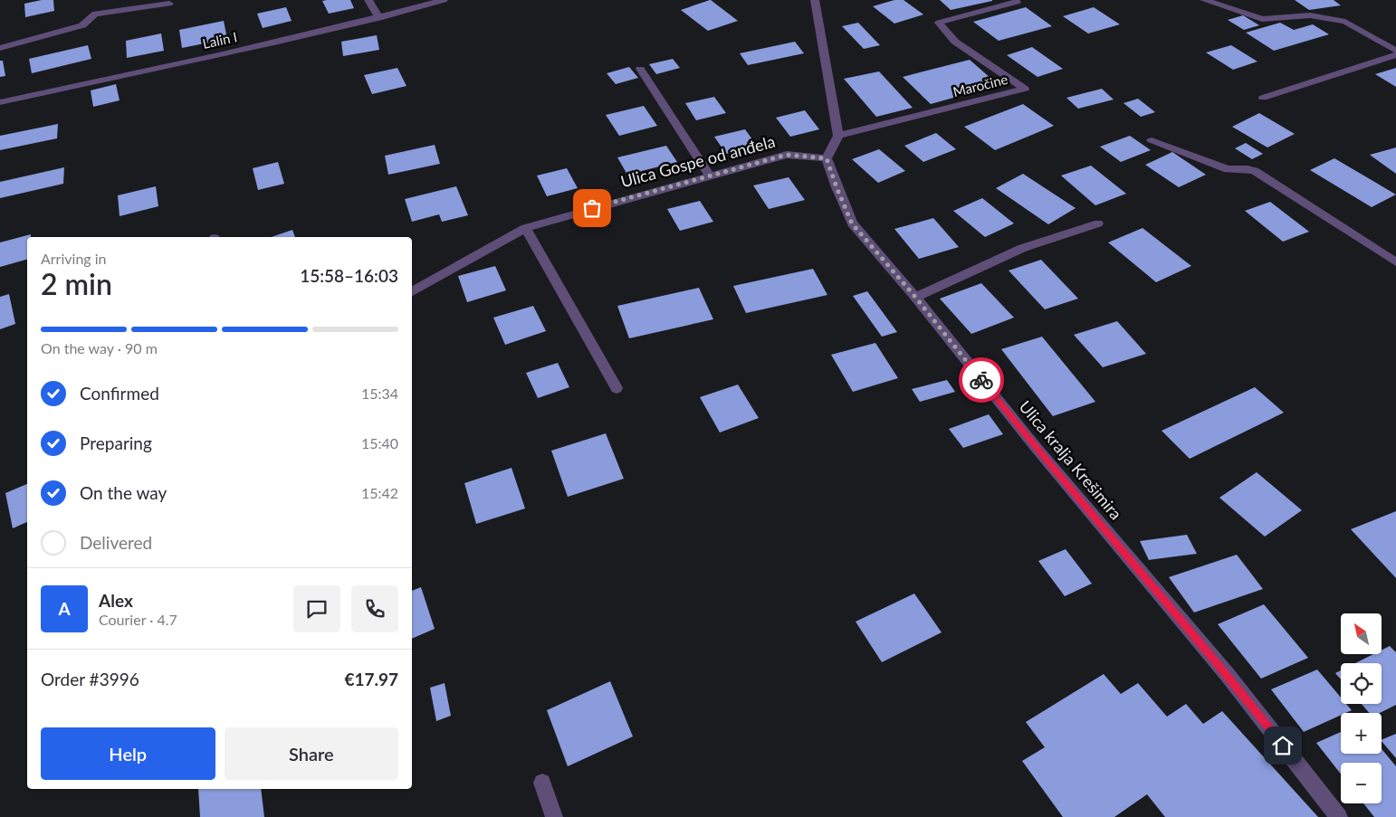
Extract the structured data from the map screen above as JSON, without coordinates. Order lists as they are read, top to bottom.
{
  "streets": {
    "street": [
      "Lalin I",
      "Maročine",
      "Ulica Gospe od anđela",
      "Ulica kralja Krešimira"
    ]
  },
  "crossings": [
    ["Ulica Gospe od anđela", "Ulica kralja Krešimira"]
  ],
  "north": "top left",
  "page": {
    "heading": ["2 min", "Arriving in", "15:58–16:03"],
    "panel": [
      "Alex",
      "Courier · 4.7",
      "Order #3996",
      "€17.97"
    ],
    "bar": "On the way · 90 m",
    "list": [
      ["Confirmed", "15:34"],
      ["Preparing", "15:40"],
      ["On the way", "15:42"],
      "Delivered"
    ],
    "round": "A",
    "map_buttons": ["+", "−"],
    "buttons": ["Help", "Share"]
  }
}
